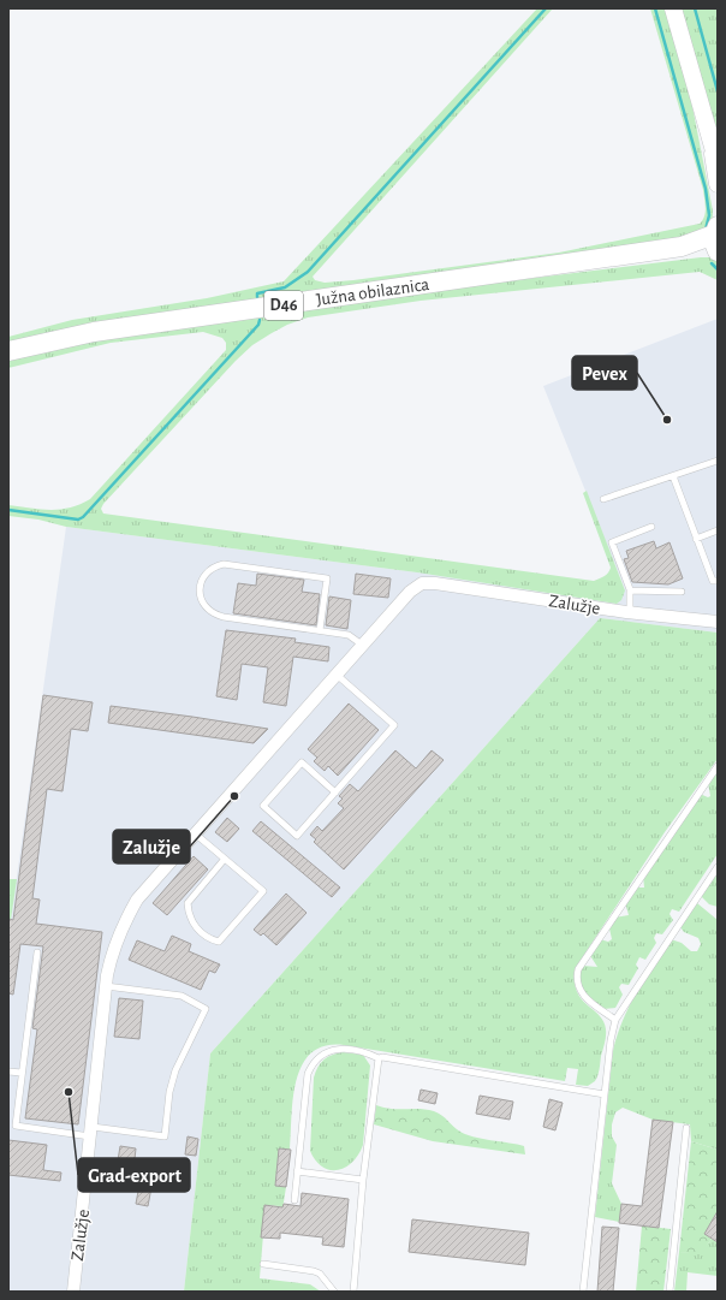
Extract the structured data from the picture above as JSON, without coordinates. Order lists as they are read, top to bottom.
{
  "streets": {
    "main road": ["Južna obilaznica", "D46"],
    "street": ["Zalužje"]
  },
  "places": ["Pevex", "Zalužje", "Grad-export"]
}
